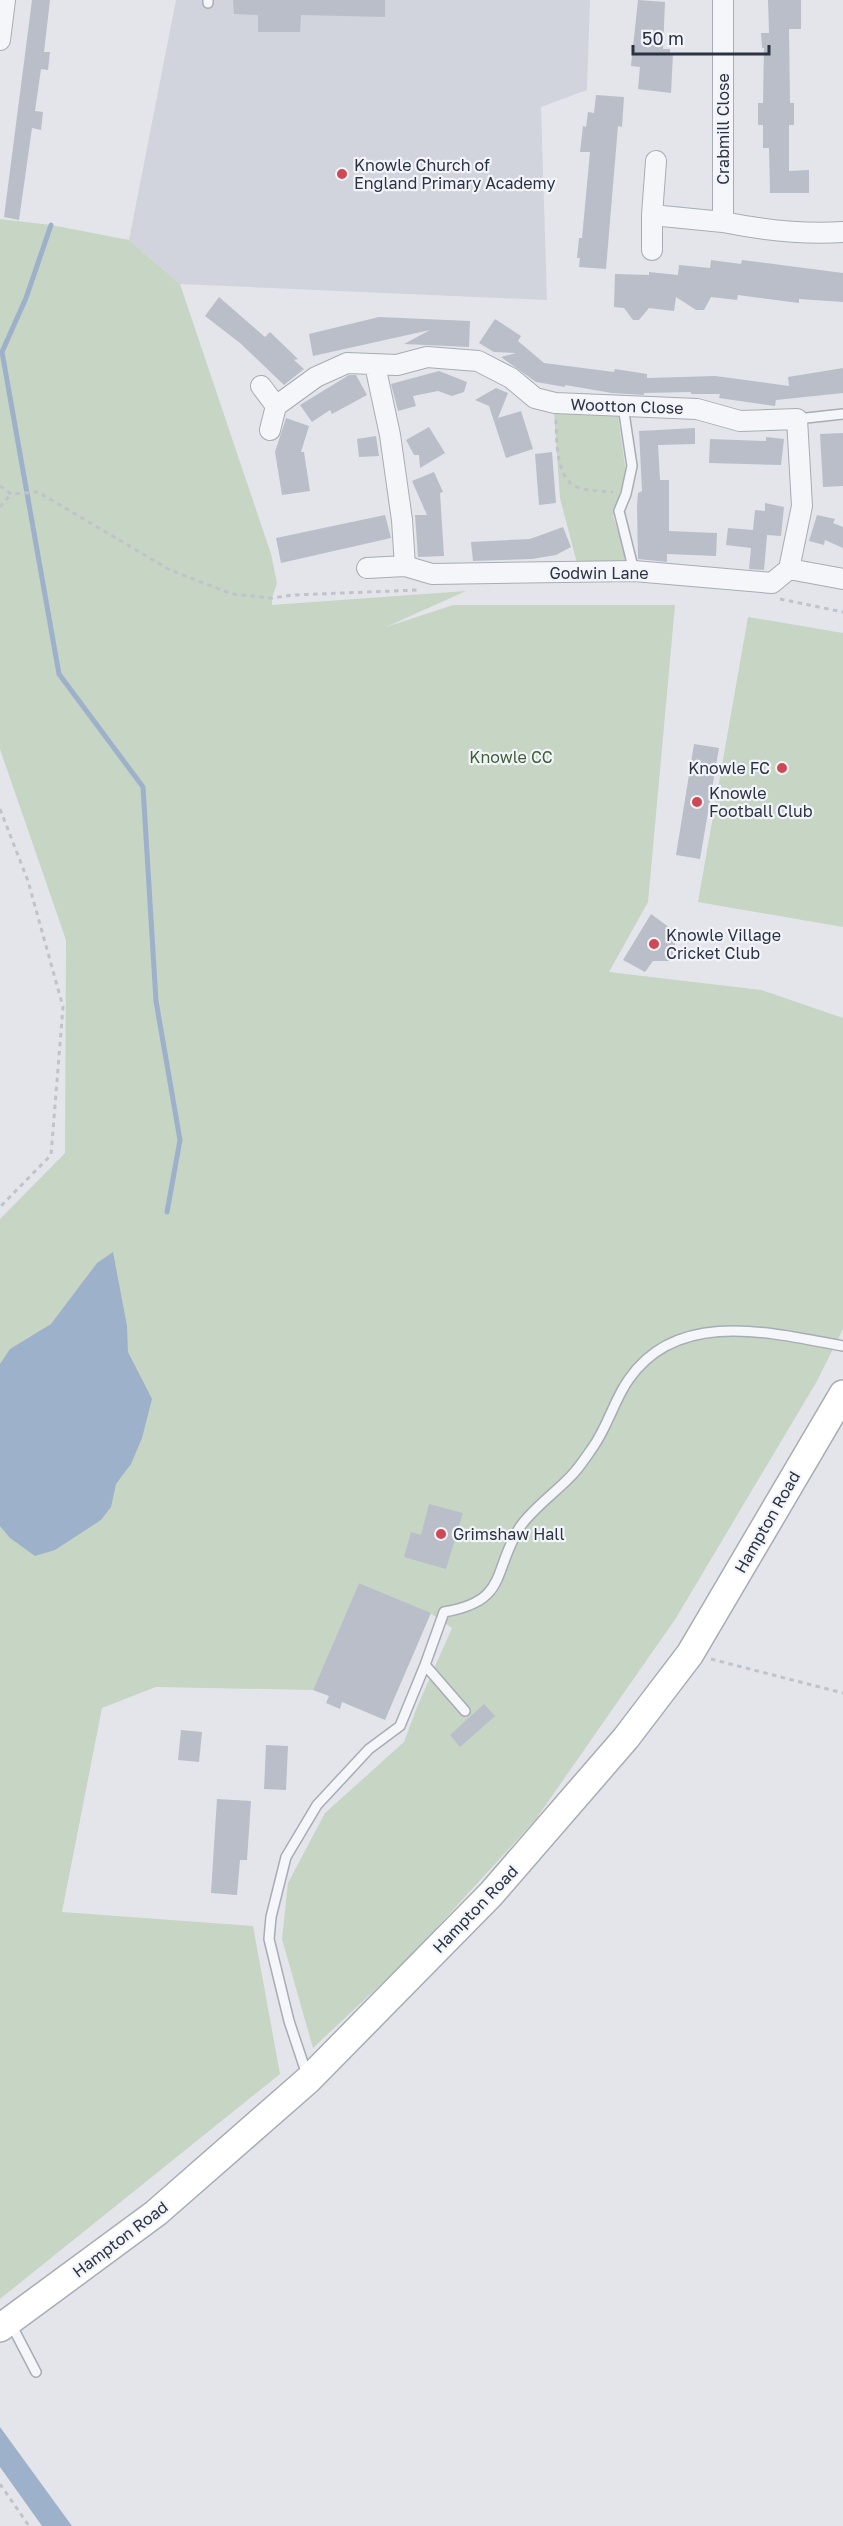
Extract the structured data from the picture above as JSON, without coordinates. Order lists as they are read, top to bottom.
{
  "streets": {
    "street": [
      "Crabmill Close",
      "Wootton Close",
      "Godwin Lane",
      "Hampton Road"
    ]
  },
  "parks": ["Knowle CC"],
  "places": [
    "Knowle Church of England Primary Academy",
    "Knowle FC",
    "Knowle Football Club",
    "Knowle Village Cricket Club",
    "Grimshaw Hall"
  ],
  "scale_bar": "50 m"
}
